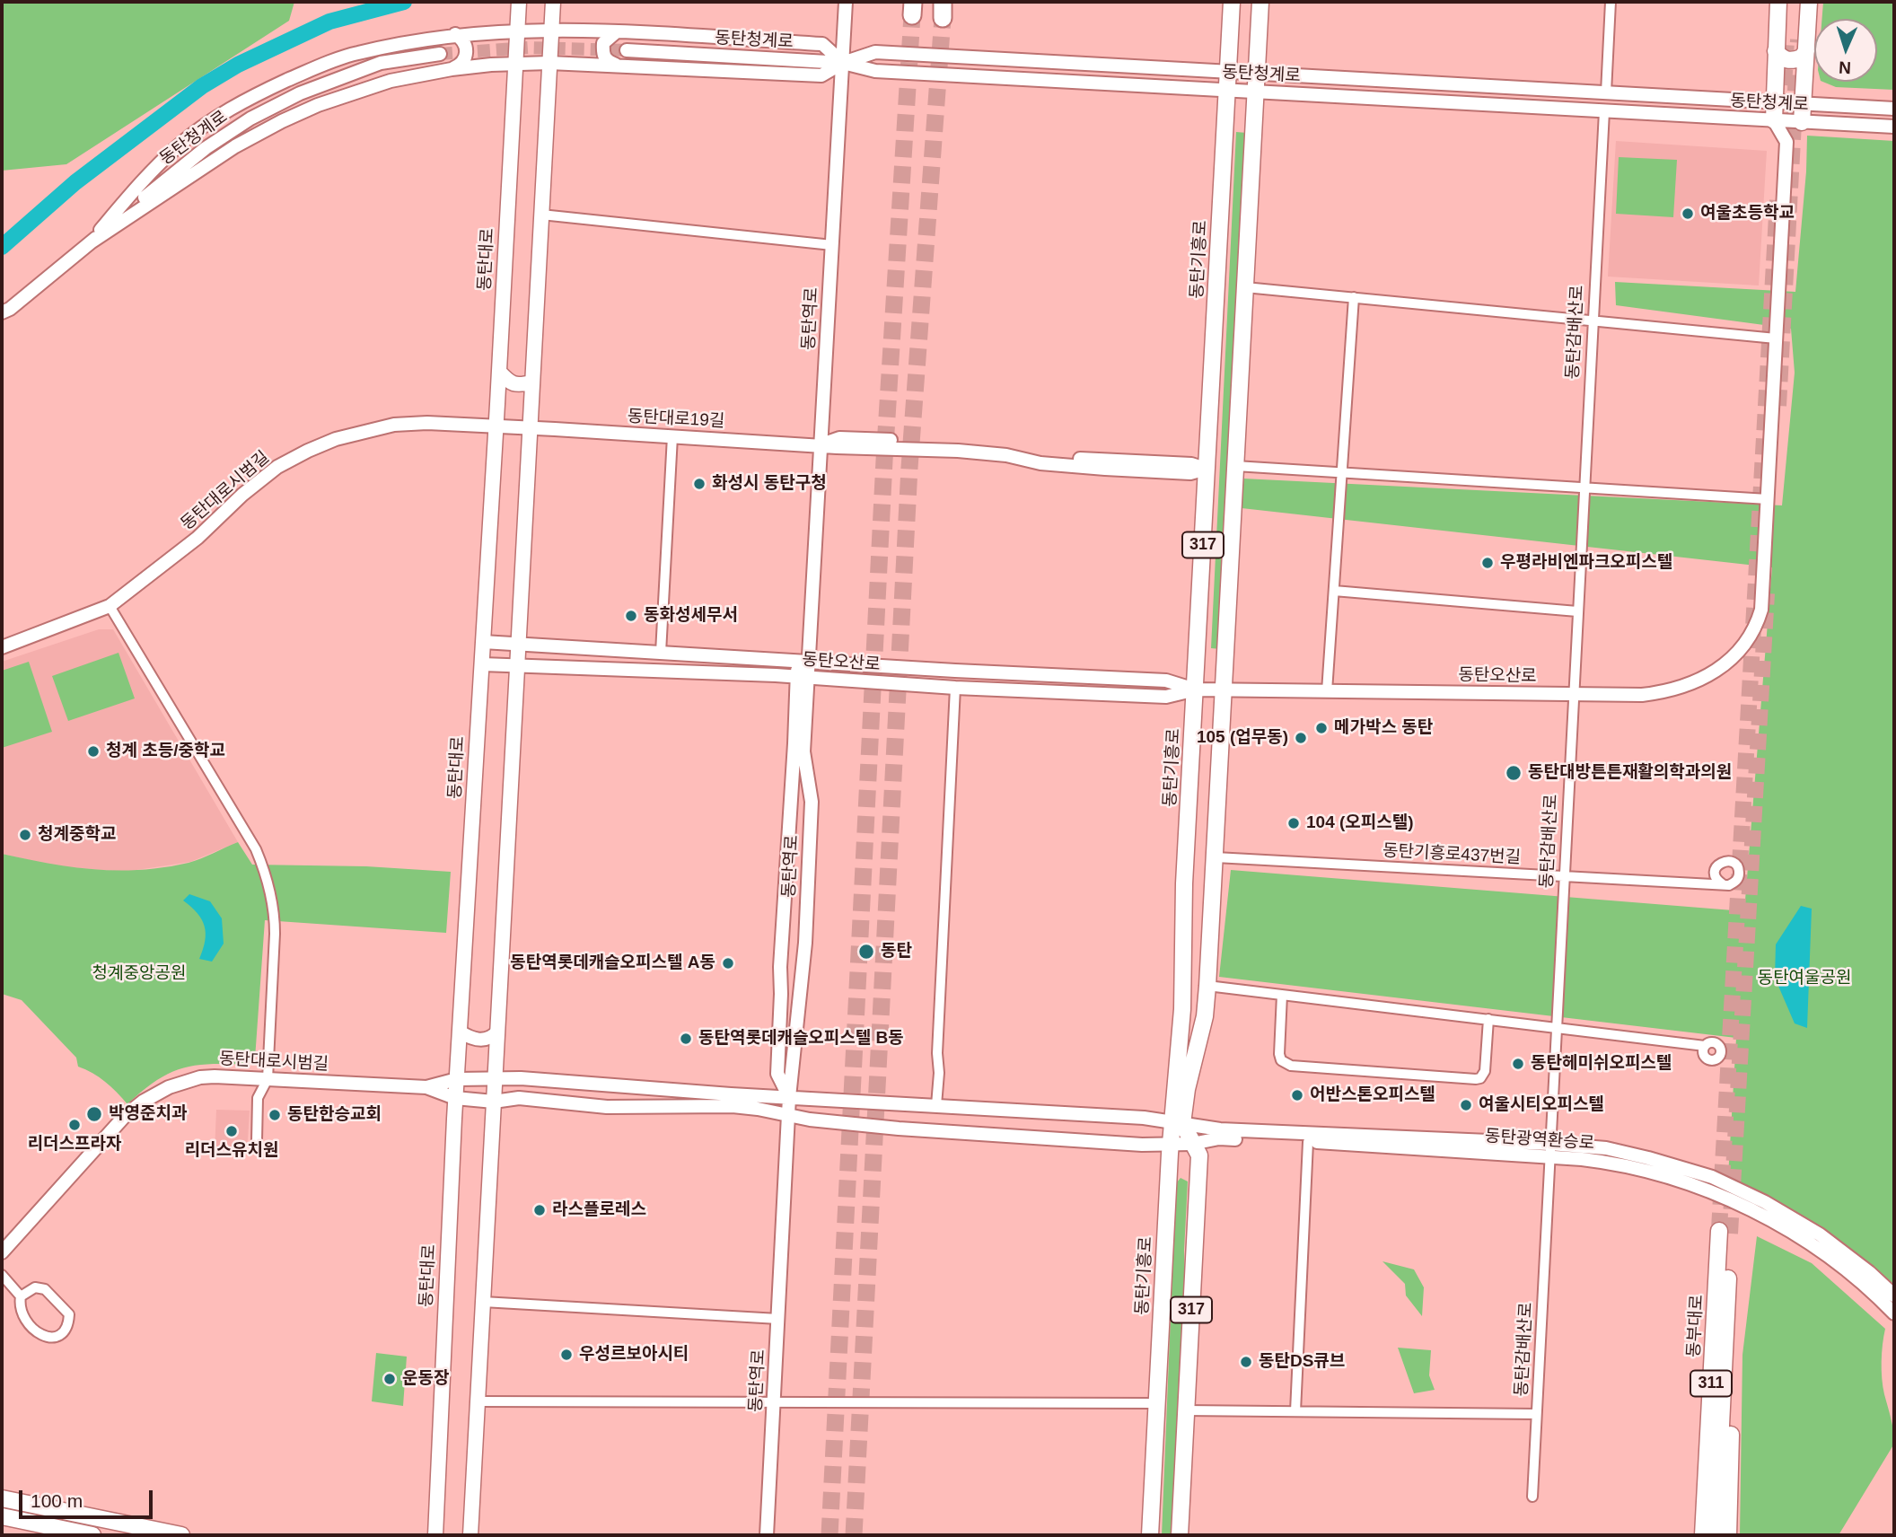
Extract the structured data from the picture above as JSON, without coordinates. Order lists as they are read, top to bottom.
{
  "streets": {
    "main road": [
      "동탄대로",
      "동탄기흥로",
      "317",
      "동부대로",
      "311"
    ],
    "street": [
      "동탄청계로",
      "동탄역로",
      "동탄감배산로",
      "동탄대로19길",
      "동탄대로시범길",
      "동탄오산로",
      "동탄기흥로437번길",
      "동탄광역환승로"
    ]
  },
  "crossings": [
    ["동탄청계로", "동탄기흥로"],
    ["동탄청계로", "동탄역로"],
    ["동탄청계로", "동탄감배산로"],
    ["동탄대로", "동탄대로시범길"],
    ["동탄대로", "동탄오산로"],
    ["동탄기흥로", "동탄대로19길"],
    ["동탄기흥로", "317"],
    ["동탄기흥로", "동탄오산로"],
    ["동탄기흥로", "동탄기흥로437번길"],
    ["동탄기흥로", "동탄광역환승로"],
    ["동탄역로", "동탄대로19길"],
    ["동탄역로", "동탄오산로"],
    ["동탄역로", "동탄광역환승로"],
    ["동탄감배산로", "동탄오산로"],
    ["동탄감배산로", "동탄기흥로437번길"],
    ["동탄감배산로", "동탄광역환승로"],
    ["동탄대로19길", "동탄대로시범길"],
    ["317", "동탄광역환승로"]
  ],
  "parks": ["청계중앙공원", "동탄여울공원"],
  "places": [
    "여울초등학교",
    "화성시 동탄구청",
    "우평라비엔파크오피스텔",
    "동화성세무서",
    "메가박스 동탄",
    "105 (업무동)",
    "청계 초등/중학교",
    "동탄대방튼튼재활의학과의원",
    "104 (오피스텔)",
    "청계중학교",
    "동탄",
    "동탄역롯데캐슬오피스텔 A동",
    "동탄역롯데캐슬오피스텔 B동",
    "동탄헤미쉬오피스텔",
    "어반스톤오피스텔",
    "여울시티오피스텔",
    "박영준치과",
    "동탄한승교회",
    "리더스프라자",
    "리더스유치원",
    "라스플로레스",
    "우성르보아시티",
    "동탄DS큐브",
    "운동장"
  ],
  "scale_bar": "100 m",
  "north": "bottom"
}
